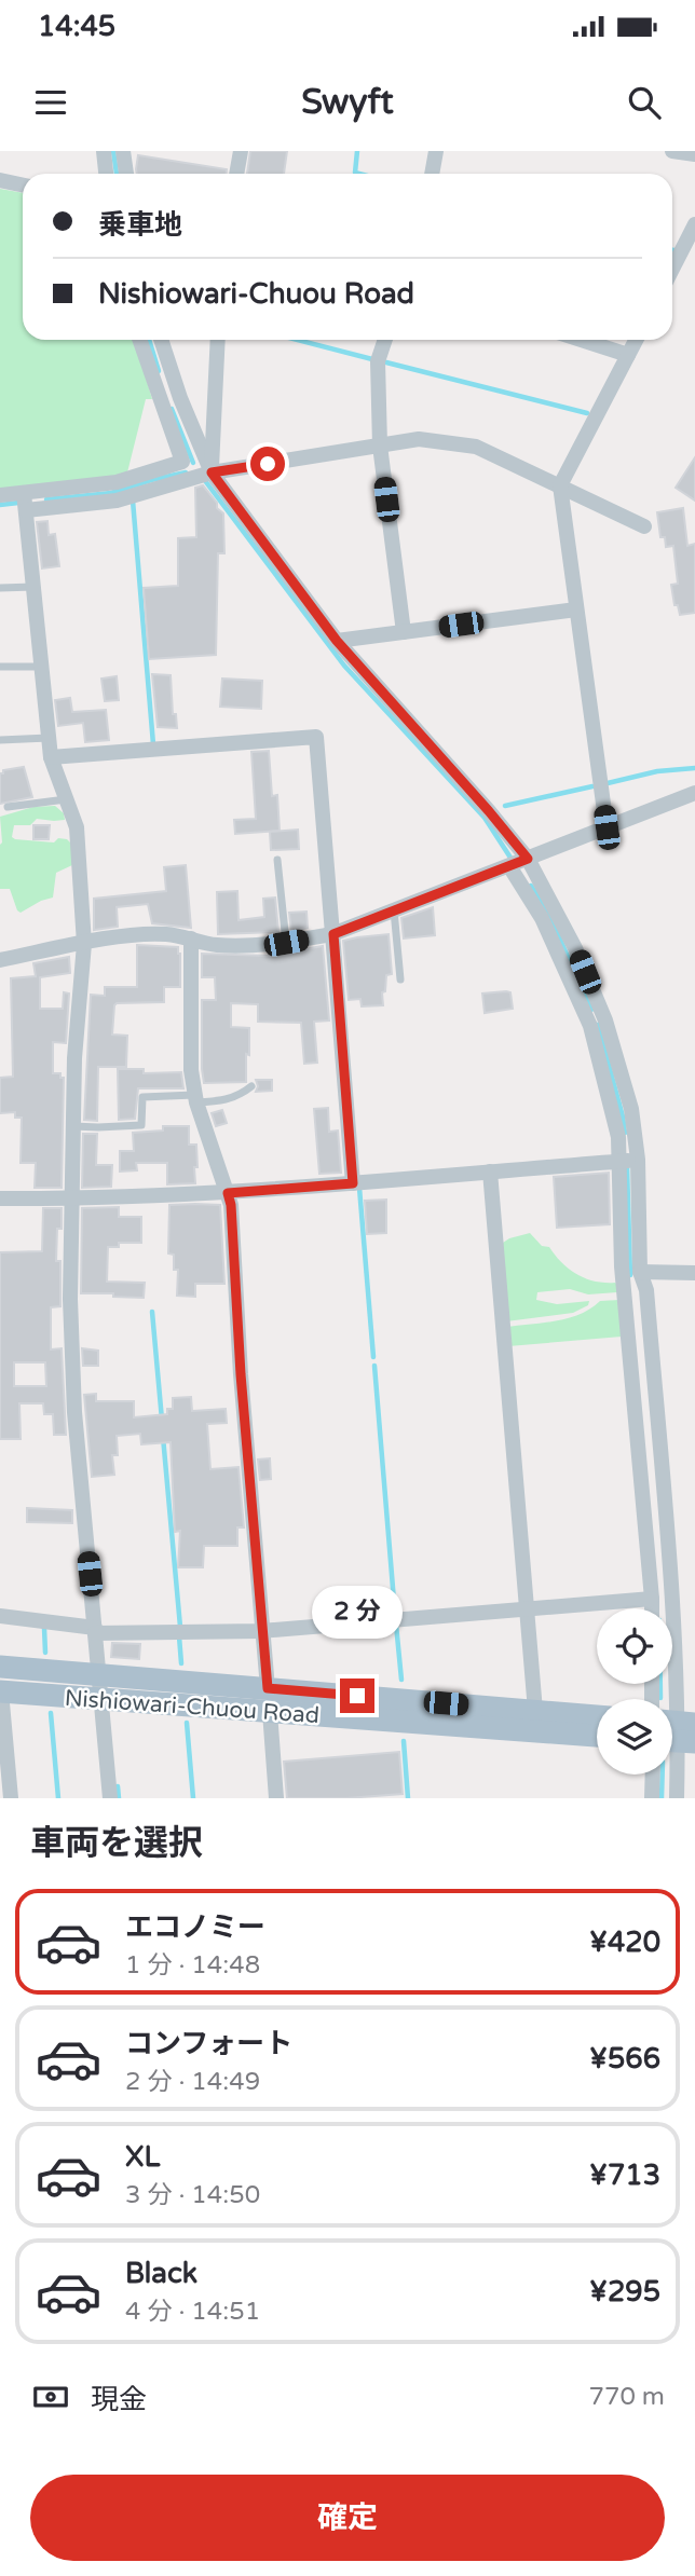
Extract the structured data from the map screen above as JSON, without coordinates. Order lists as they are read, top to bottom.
{
  "streets": {
    "main road": ["Nishiowari-Chuou Road"]
  },
  "page": {
    "status": "14:45",
    "header": "Swyft",
    "banner": ["乗車地", "Nishiowari-Chuou Road"],
    "bubble": "2 分",
    "heading": "車両を選択",
    "list": [
      {
        "name": "エコノミー",
        "note": "1 分 · 14:48",
        "value": "¥420"
      },
      {
        "name": "コンフォート",
        "note": "2 分 · 14:49",
        "value": "¥566"
      },
      {
        "name": "XL",
        "note": "3 分 · 14:50",
        "value": "¥713"
      },
      {
        "name": "Black",
        "note": "4 分 · 14:51",
        "value": "¥295"
      }
    ],
    "pay": ["現金", "770 m"],
    "buttons": "確定"
  }
}
